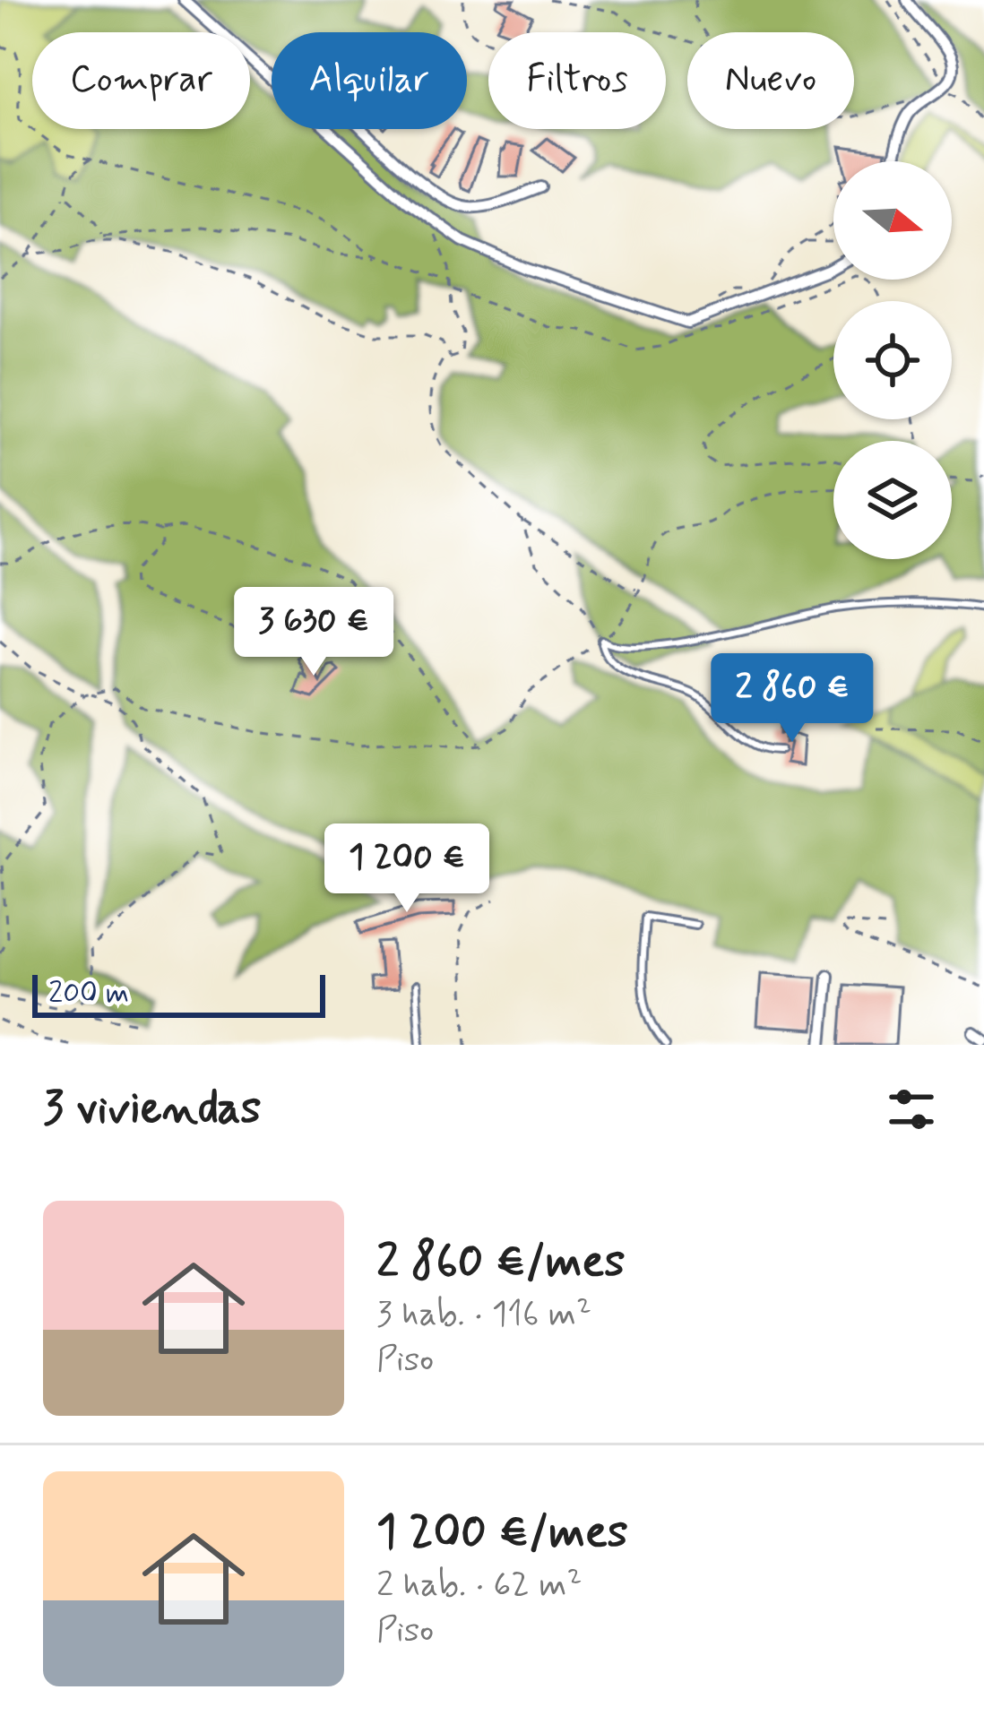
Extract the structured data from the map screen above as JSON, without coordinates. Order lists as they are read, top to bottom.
{
  "scale_bar": "200 m",
  "north": "right",
  "page": {
    "chip": [
      "Comprar",
      "Alquilar",
      "Filtros",
      "Nuevo"
    ],
    "price": ["3 630 €", "2 860 €", "1 200 €"],
    "scale": "200 m",
    "heading": "3 viviendas",
    "list": [
      {
        "name": "2 860 €/mes",
        "note": "3 hab. · 116 m² · Piso"
      },
      {
        "name": "1 200 €/mes",
        "note": "2 hab. · 62 m² · Piso"
      }
    ]
  }
}
